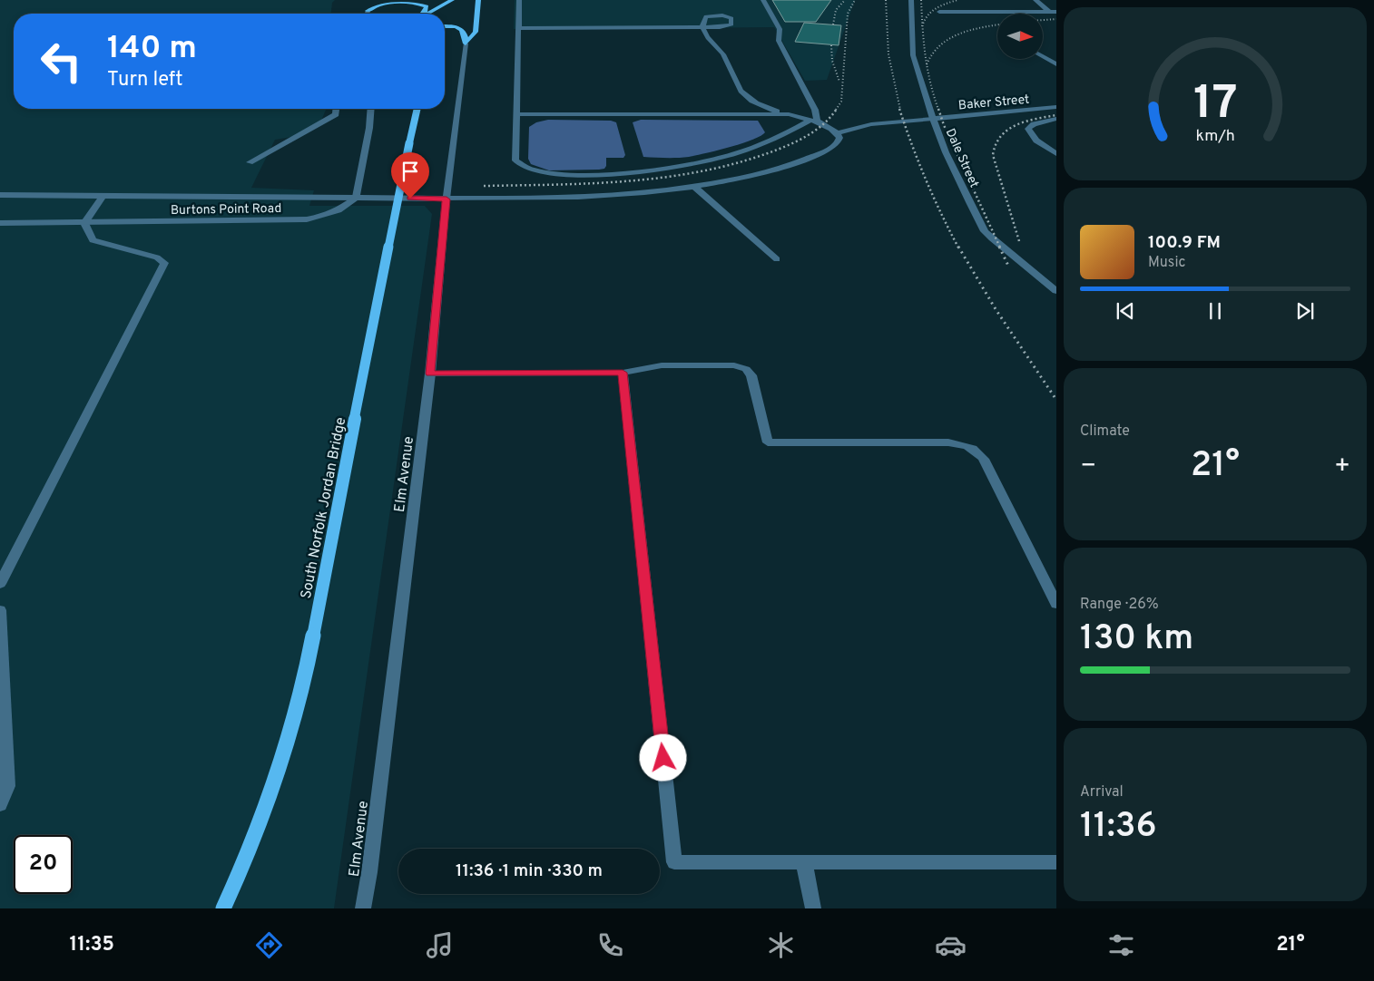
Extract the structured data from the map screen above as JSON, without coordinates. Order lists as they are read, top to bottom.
{
  "streets": {
    "main road": ["South Norfolk Jordan Bridge"],
    "street": [
      "Baker Street",
      "Dale Street",
      "Burtons Point Road",
      "Elm Avenue"
    ]
  },
  "crossings": [
    ["Baker Street", "Dale Street"]
  ],
  "north": "right",
  "page": {
    "turn": ["140 m", "Turn left"],
    "song": ["100.9 FM", "Music"],
    "tile": [
      "Climate",
      ["Range · 26%", "130 km"],
      ["Arrival", "11:36"]
    ],
    "heat": ["−", "21°", "+"],
    "limit": "20",
    "trip": "11:36 · 1 min · 330 m",
    "tabs": ["11:35", "21°"],
    "gauge": ["17", "km/h"]
  }
}
